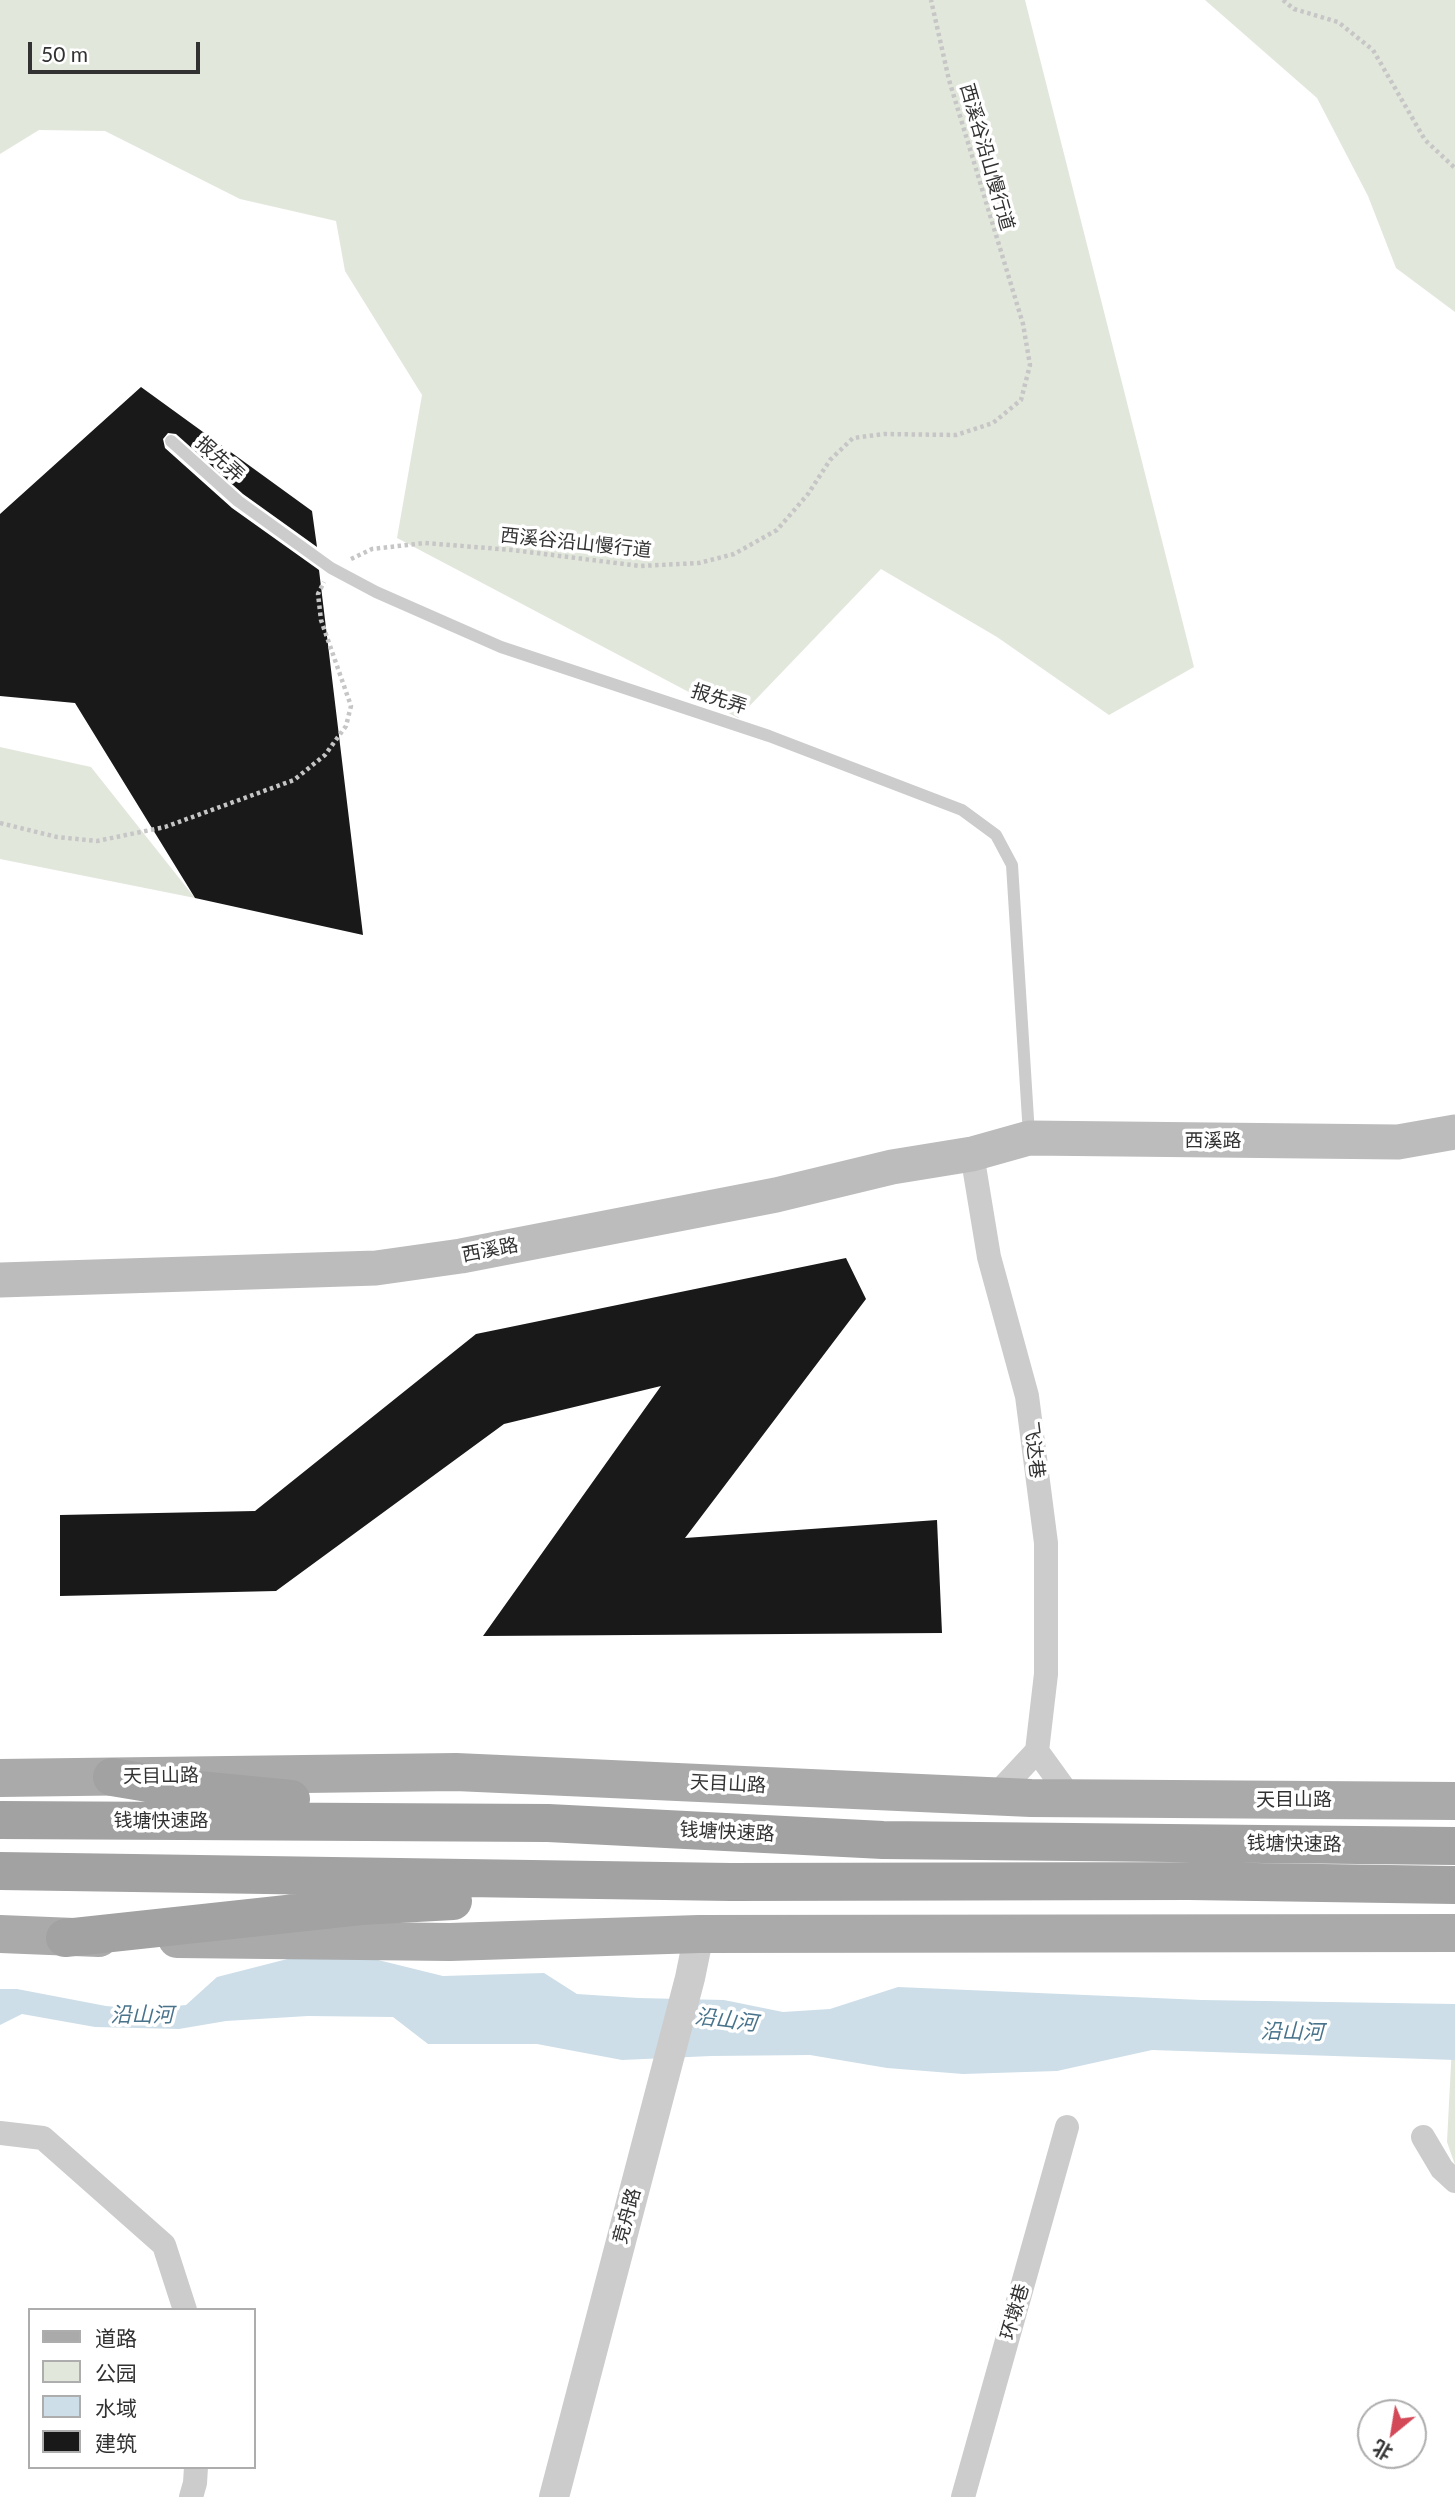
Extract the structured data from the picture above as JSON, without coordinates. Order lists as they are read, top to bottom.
{
  "streets": {
    "highway": ["钱塘快速路"],
    "main road": ["西溪路", "天目山路"],
    "street": ["飞达巷", "竞舟路", "环墩巷"],
    "lane": ["报先弄"],
    "path": ["西溪谷沿山慢行道"]
  },
  "crossings": [
    ["西溪谷沿山慢行道", "报先弄"],
    ["报先弄", "西溪路"],
    ["西溪路", "飞达巷"]
  ],
  "water": ["沿山河"],
  "legend": [
    "道路",
    "公园",
    "水域",
    "建筑"
  ],
  "scale_bar": "50 m",
  "north": "bottom left"
}
